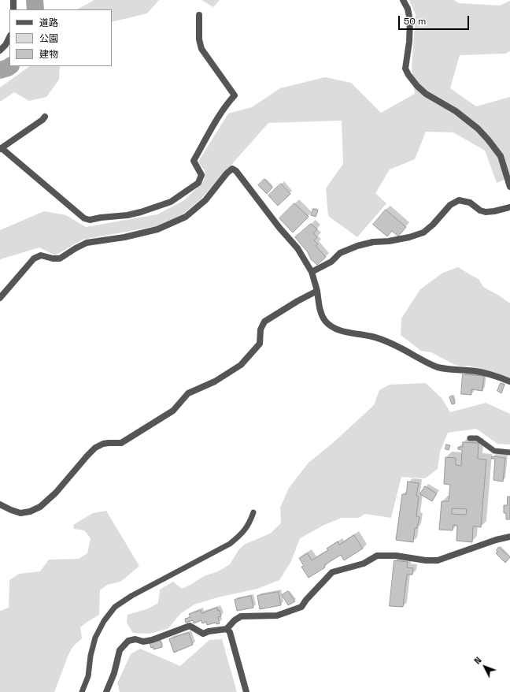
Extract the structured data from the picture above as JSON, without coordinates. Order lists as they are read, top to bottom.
{
  "legend": ["道路", "公園", "建物"],
  "scale_bar": "50 m",
  "north": "top left"
}
